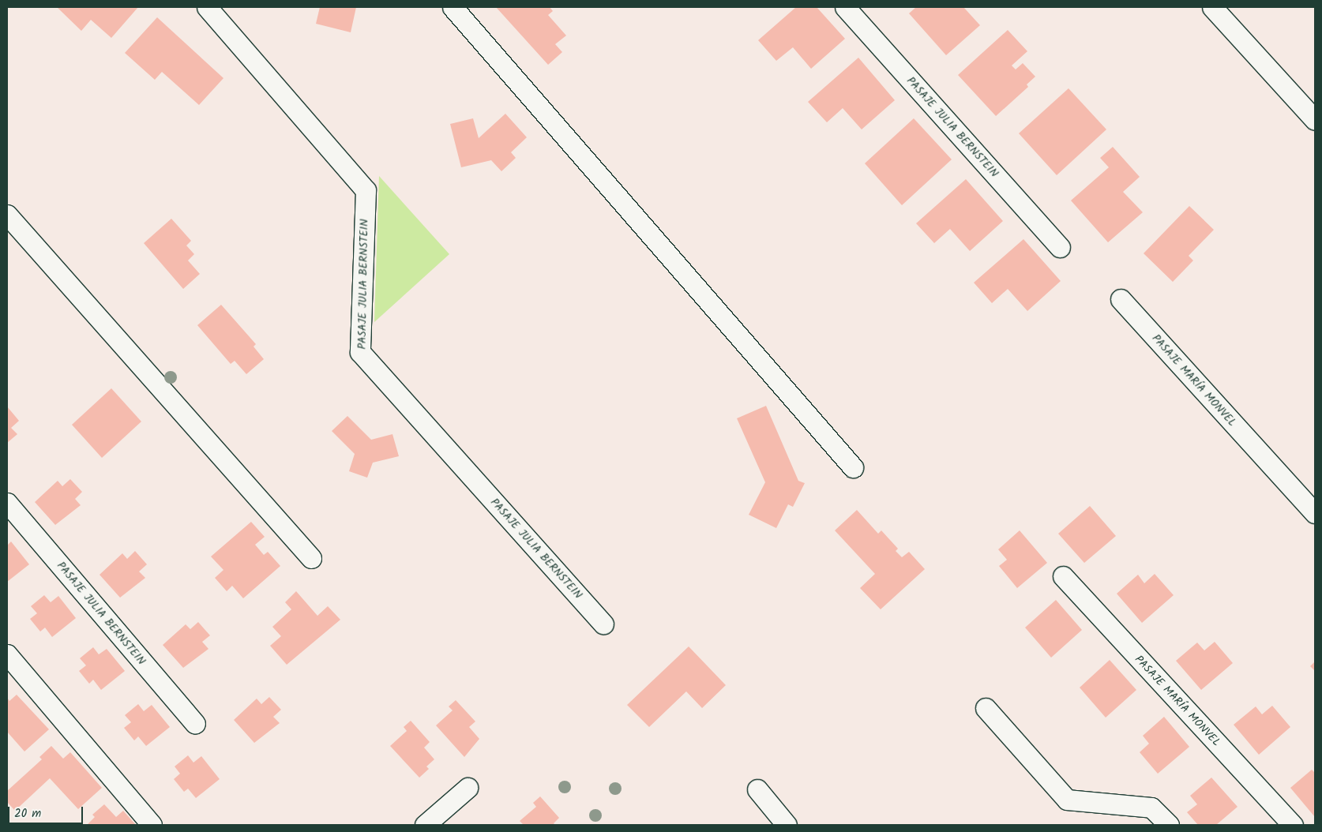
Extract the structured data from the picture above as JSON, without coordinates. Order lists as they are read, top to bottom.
{
  "streets": {
    "street": ["PASAJE JULIA BERNSTEIN", "PASAJE MARÍA MONVEL"]
  },
  "scale_bar": "20 m"
}
